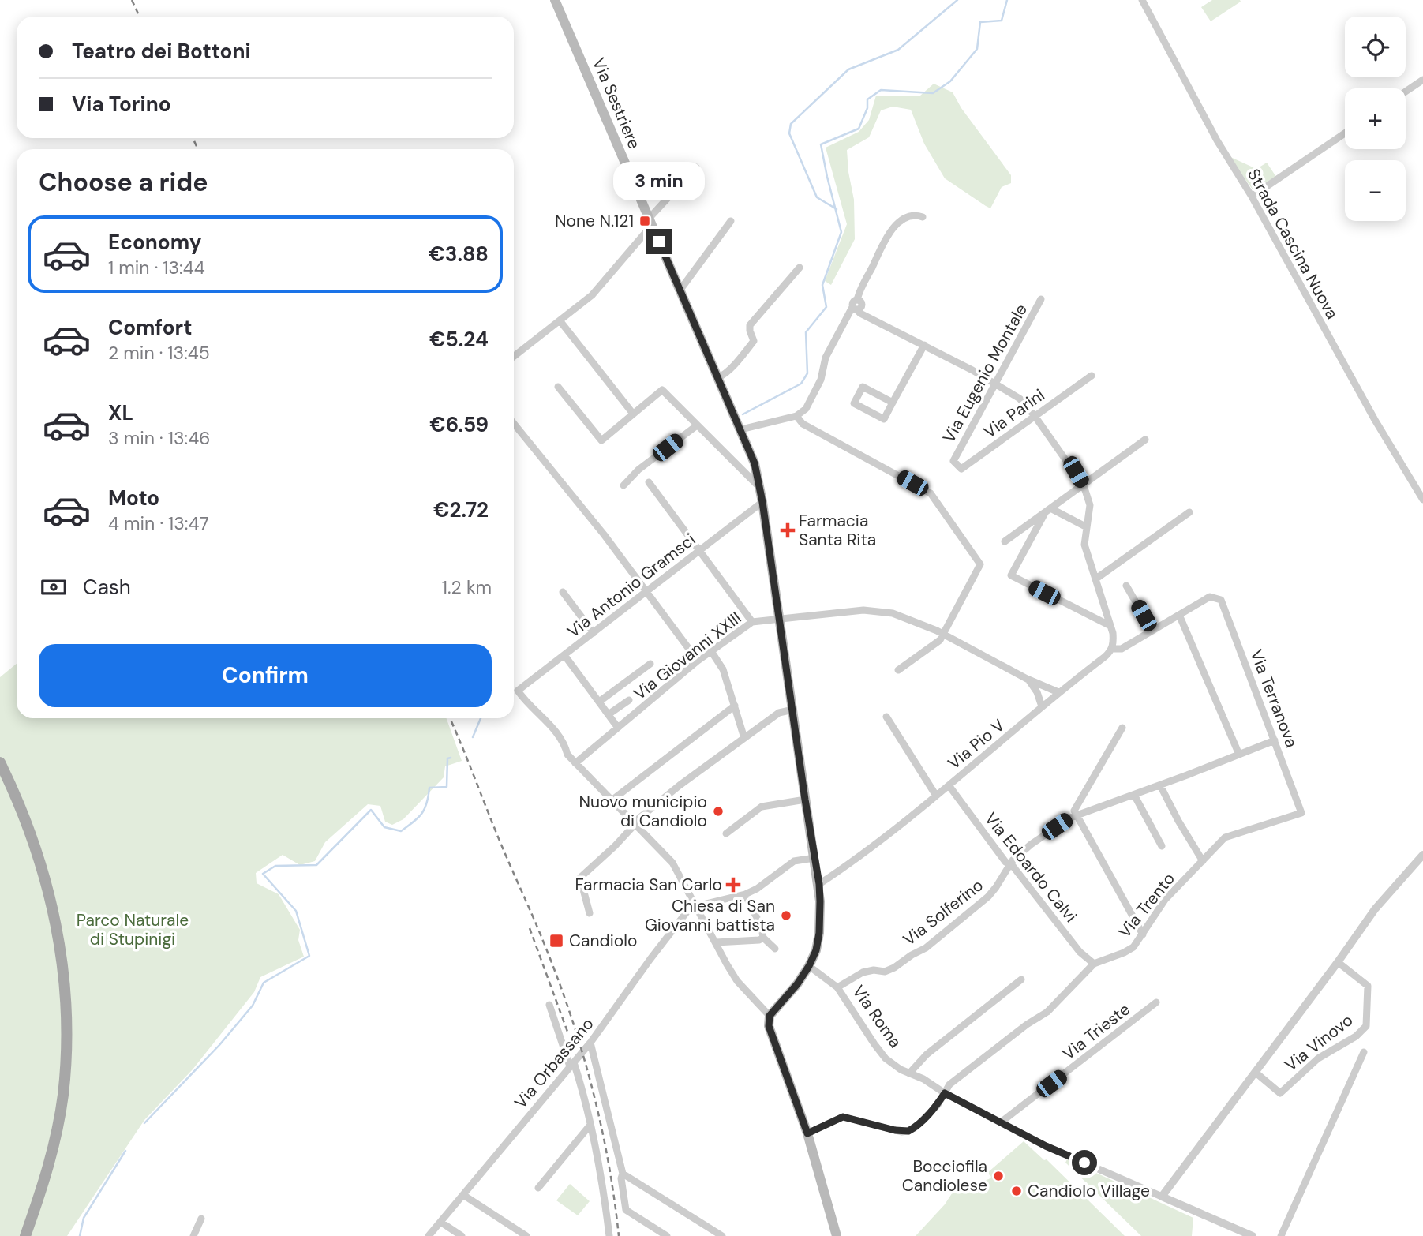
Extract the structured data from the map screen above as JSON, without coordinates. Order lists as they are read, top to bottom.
{
  "streets": {
    "main road": ["Via Sestriere"],
    "street": [
      "Strada Cascina Nuova",
      "Via Eugenio Montale",
      "Via Parini",
      "Via Antonio Gramsci",
      "Via Giovanni XXIII",
      "Via Terranova",
      "Via Pio V",
      "Via Edoardo Calvi",
      "Via Trento",
      "Via Solferino",
      "Via Roma",
      "Via Trieste",
      "Via Vinovo",
      "Via Orbassano"
    ]
  },
  "crossings": [
    ["Via Sestriere", "Via Antonio Gramsci"],
    ["Via Sestriere", "Via Giovanni XXIII"],
    ["Via Sestriere", "Via Pio V"],
    ["Via Sestriere", "Via Roma"],
    ["Via Eugenio Montale", "Via Parini"],
    ["Via Antonio Gramsci", "Via Giovanni XXIII"],
    ["Via Giovanni XXIII", "Via Pio V"],
    ["Via Terranova", "Via Pio V"],
    ["Via Terranova", "Via Trento"],
    ["Via Terranova", "Via Solferino"],
    ["Via Pio V", "Via Edoardo Calvi"],
    ["Via Edoardo Calvi", "Via Trento"],
    ["Via Edoardo Calvi", "Via Solferino"],
    ["Via Trento", "Via Roma"],
    ["Via Solferino", "Via Roma"],
    ["Via Roma", "Via Trieste"],
    ["Via Roma", "Via Vinovo"]
  ],
  "parks": ["Parco Naturale di Stupinigi"],
  "places": {
    "transit": ["None N.121", "Candiolo"],
    "health": ["Farmacia Santa Rita", "Farmacia San Carlo"],
    "other": [
      "Nuovo municipio di Candiolo",
      "Chiesa di San Giovanni battista",
      "Bocciofila Candiolese",
      "Candiolo Village"
    ]
  },
  "page": {
    "map_buttons": ["+", "−"],
    "banner": ["Teatro dei Bottoni", "Via Torino"],
    "heading": "Choose a ride",
    "bubble": "3 min",
    "list": [
      {
        "name": "Economy",
        "note": "1 min · 13:44",
        "value": "€3.88"
      },
      {
        "name": "Comfort",
        "note": "2 min · 13:45",
        "value": "€5.24"
      },
      {
        "name": "XL",
        "note": "3 min · 13:46",
        "value": "€6.59"
      },
      {
        "name": "Moto",
        "note": "4 min · 13:47",
        "value": "€2.72"
      }
    ],
    "pay": ["Cash", "1.2 km"],
    "buttons": "Confirm"
  }
}
